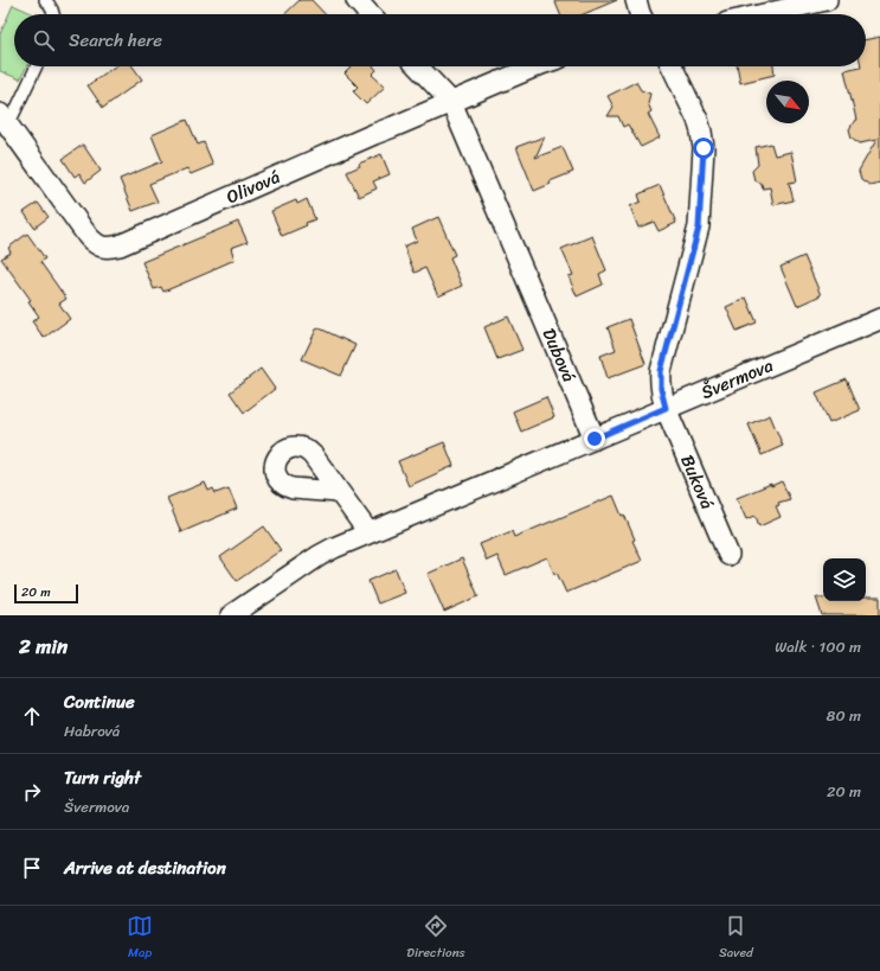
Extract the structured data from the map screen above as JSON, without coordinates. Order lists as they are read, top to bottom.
{
  "streets": {
    "street": [
      "Olivová",
      "Dubová",
      "Švermova",
      "Buková"
    ]
  },
  "crossings": [
    ["Olivová", "Dubová"],
    ["Dubová", "Švermova"],
    ["Švermova", "Buková"]
  ],
  "scale_bar": "20 m",
  "north": "bottom right",
  "page": {
    "search": "Search here",
    "scale": "20 m",
    "heading": ["2 min", "Walk · 100 m"],
    "list": [
      ["Continue", "Habrová", "80 m"],
      ["Turn right", "Švermova", "20 m"],
      "Arrive at destination"
    ],
    "nav": ["Map", "Directions", "Saved"]
  }
}
